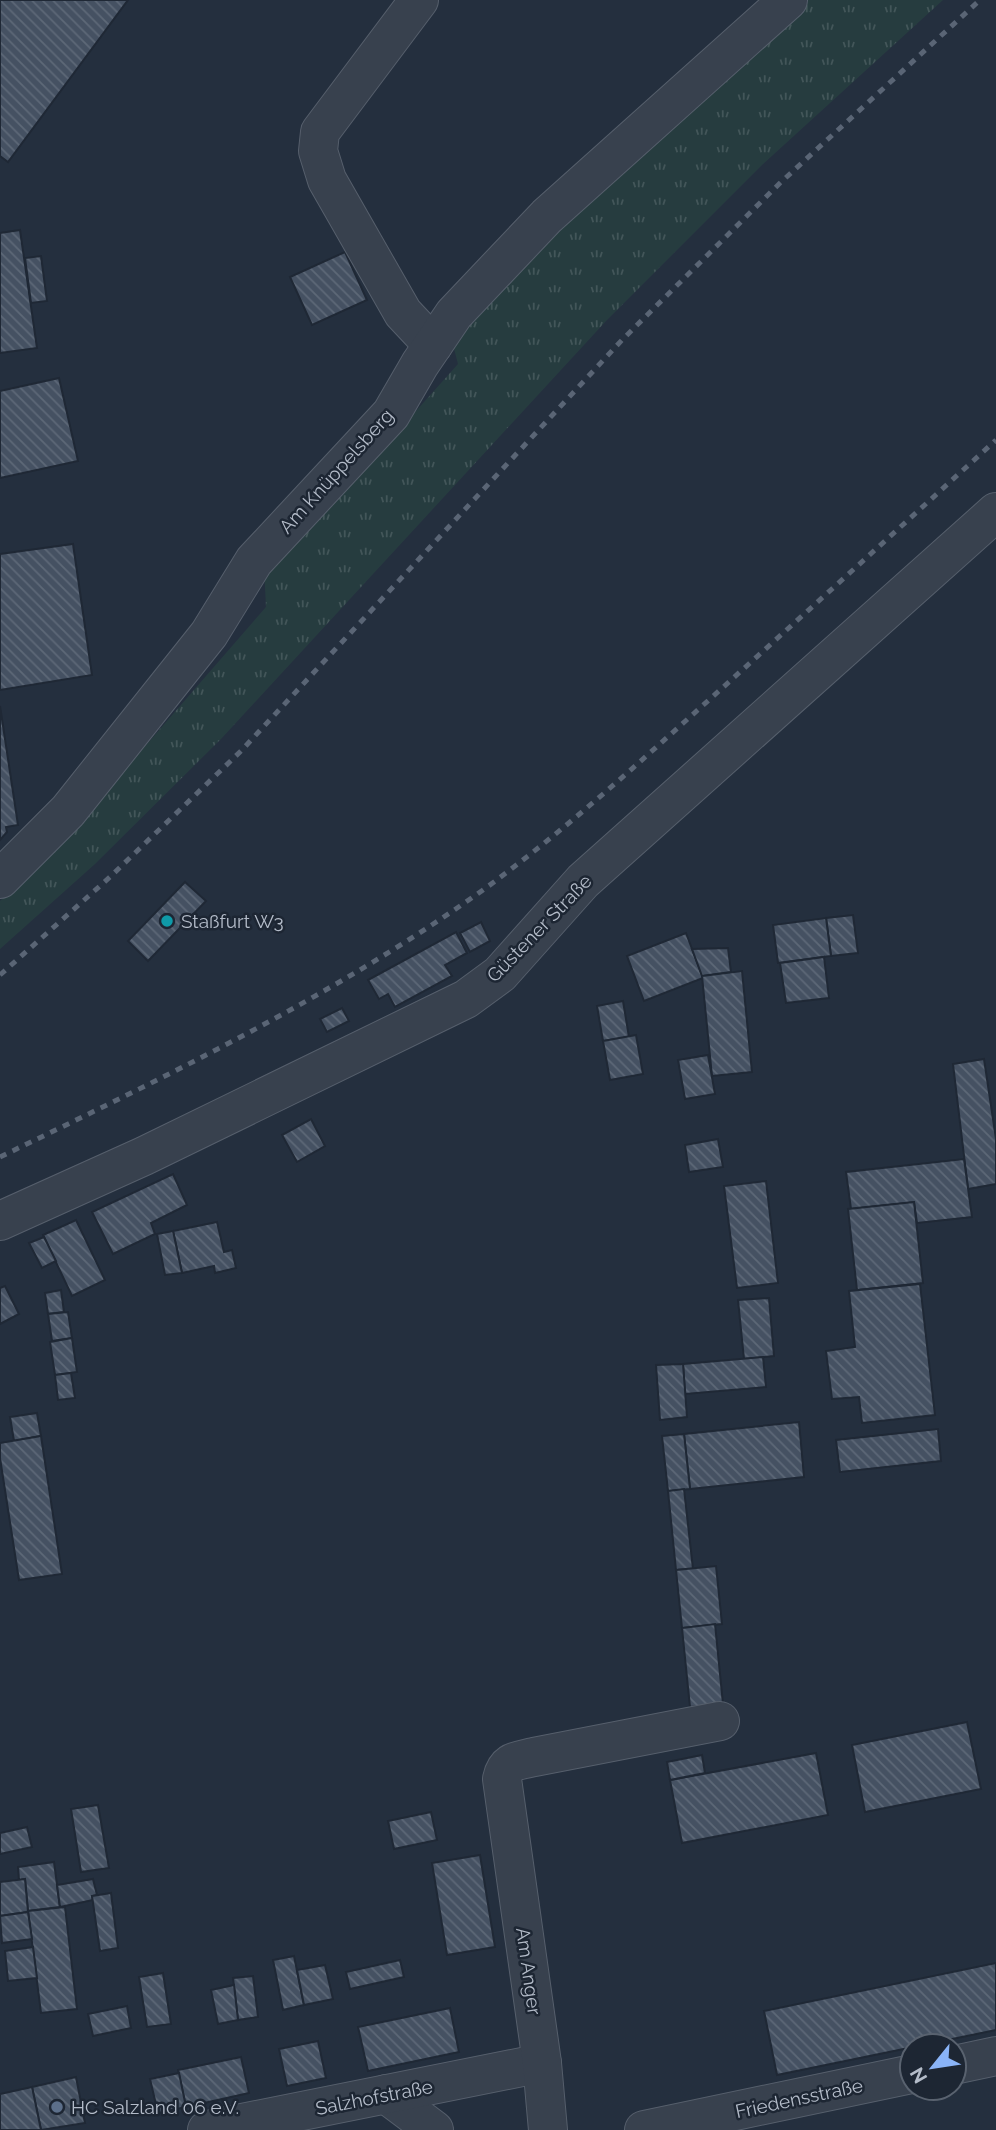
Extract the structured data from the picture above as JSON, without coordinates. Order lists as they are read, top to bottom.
{
  "streets": {
    "street": [
      "Am Knüppelsberg",
      "Güstener Straße",
      "Am Anger",
      "Salzhofstraße",
      "Friedensstraße"
    ]
  },
  "crossings": [
    ["Am Anger", "Salzhofstraße"]
  ],
  "places": ["Staßfurt W3", "HC Salzland 06 e.V."],
  "north": "bottom left"
}
